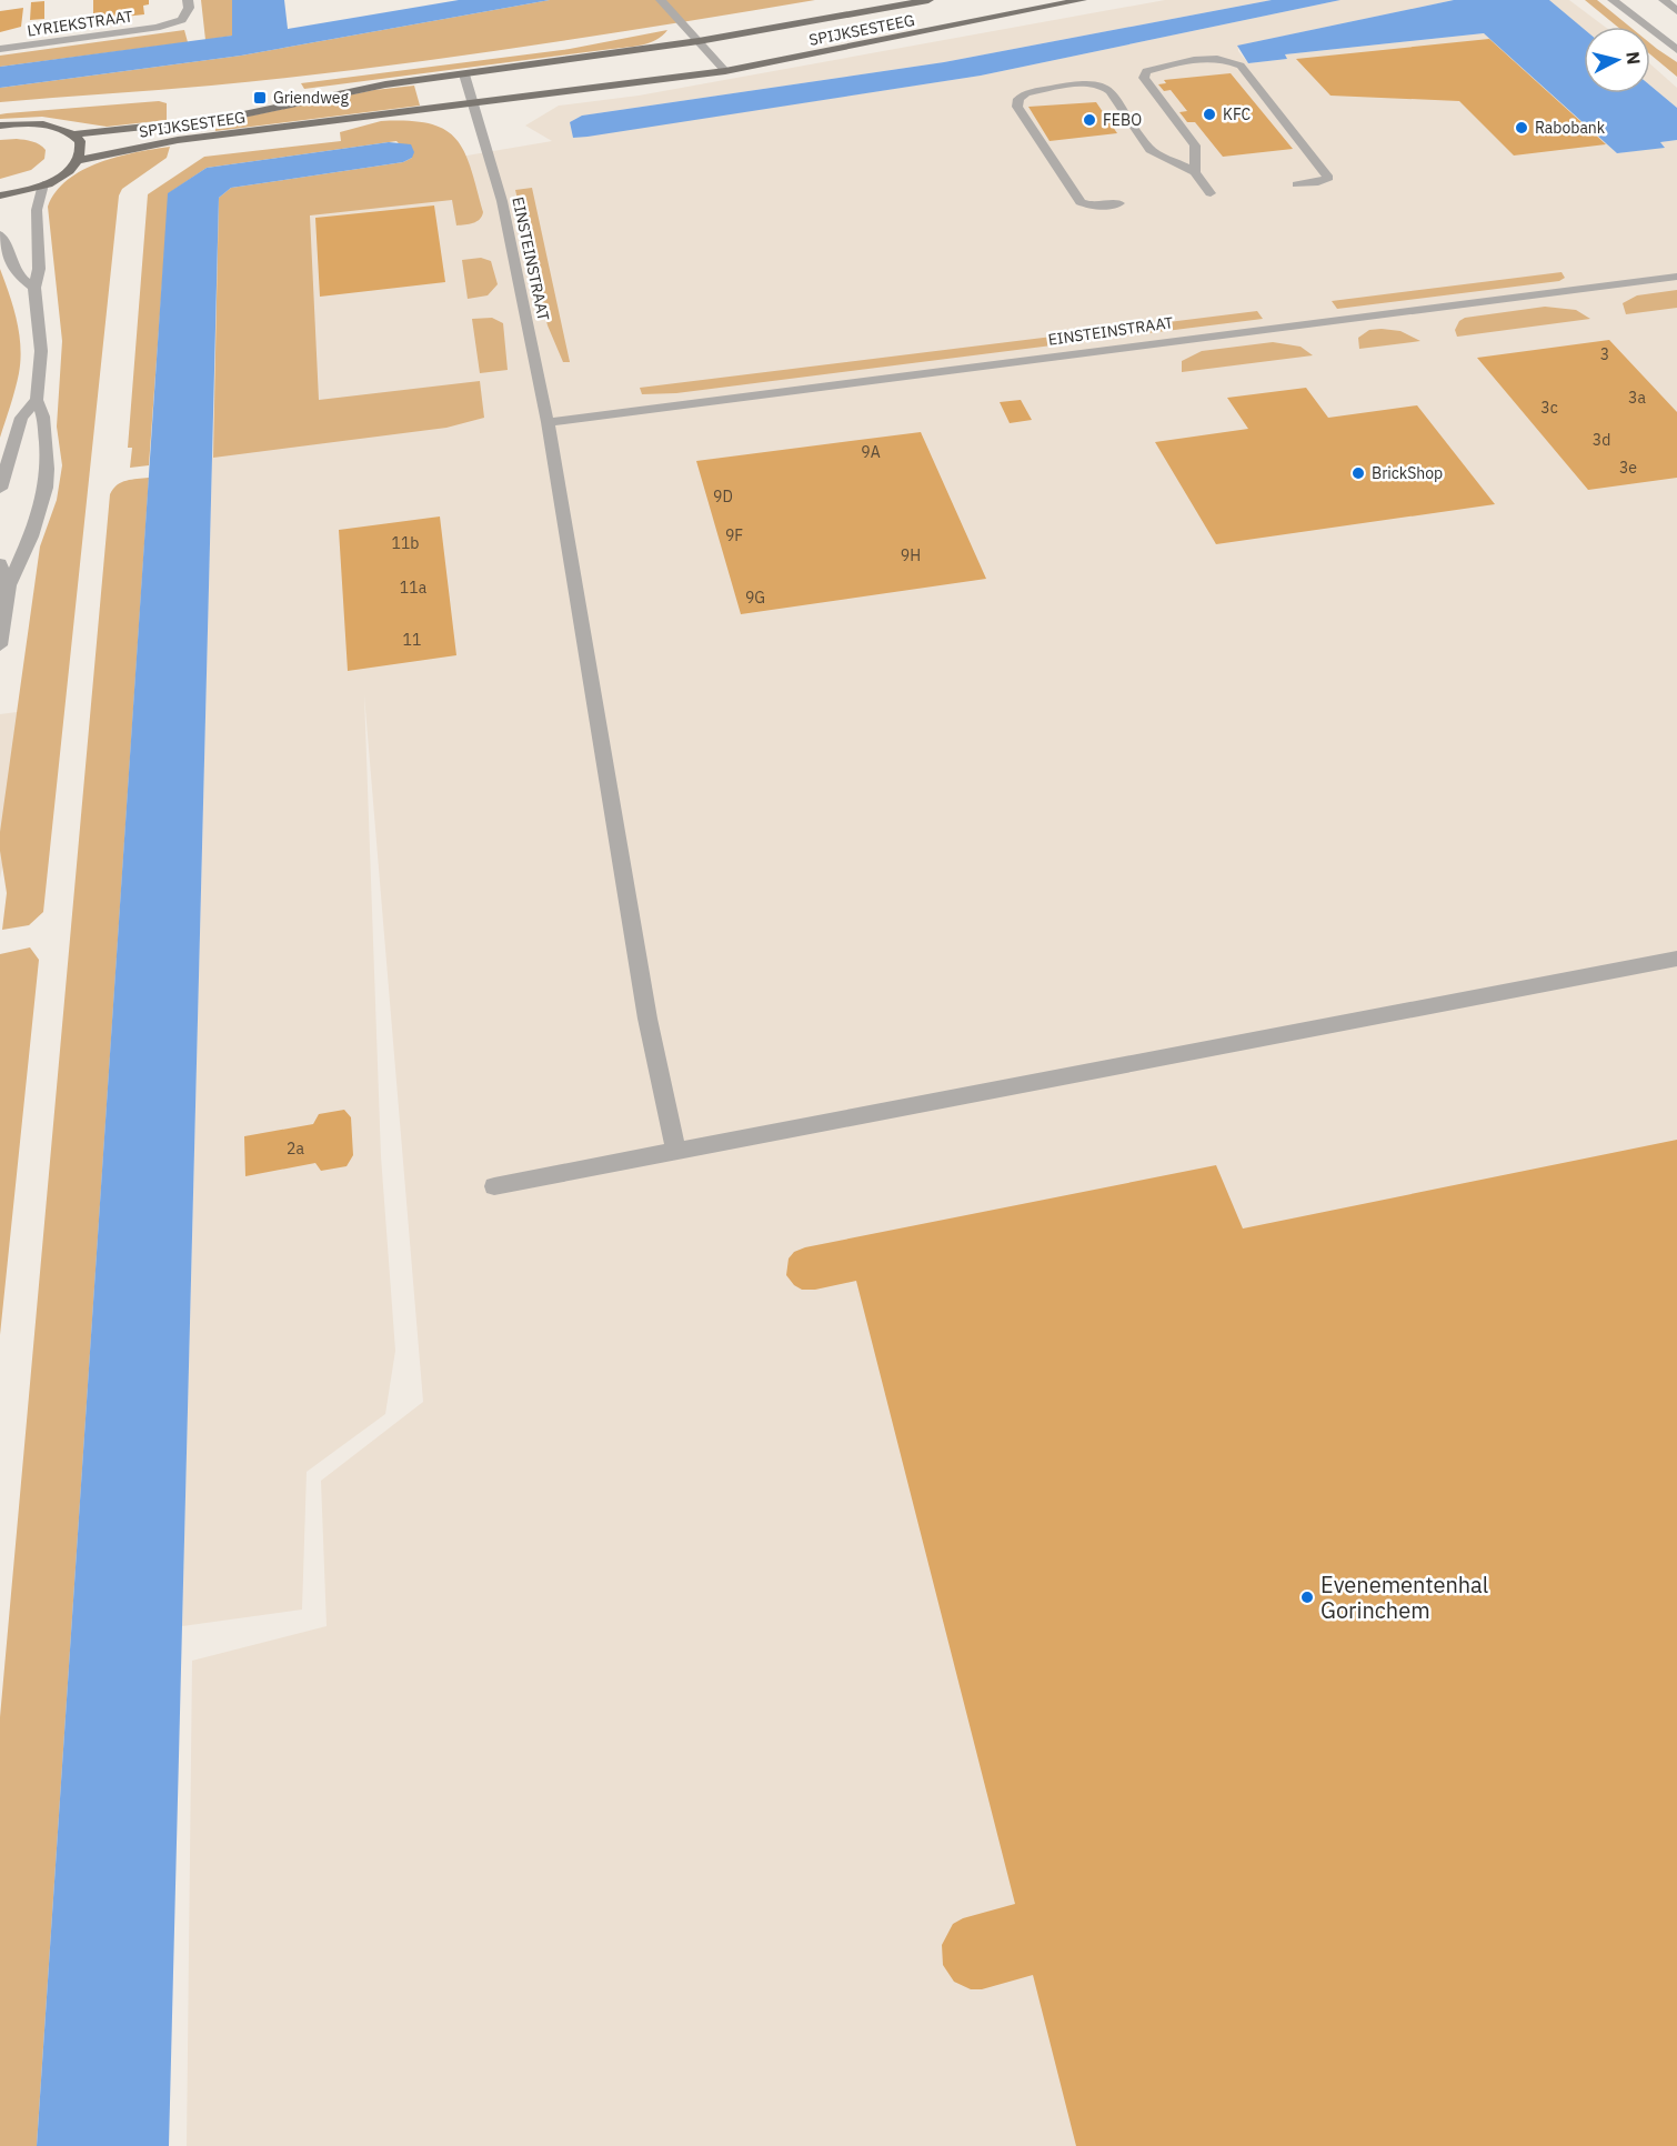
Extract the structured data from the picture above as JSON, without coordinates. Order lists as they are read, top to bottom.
{
  "streets": {
    "main road": ["SPIJKSESTEEG"],
    "street": ["LYRIEKSTRAAT", "EINSTEINSTRAAT"]
  },
  "crossings": [
    ["SPIJKSESTEEG", "EINSTEINSTRAAT"]
  ],
  "places": {
    "transit": ["Griendweg"],
    "other": [
      "KFC",
      "FEBO",
      "Rabobank",
      "BrickShop",
      "Evenementenhal Gorinchem"
    ]
  },
  "house_numbers": [
    "3",
    "3a",
    "3c",
    "3d",
    "9A",
    "3e",
    "9D",
    "9F",
    "11b",
    "9H",
    "11a",
    "9G",
    "11",
    "2a"
  ],
  "north": "right"
}
